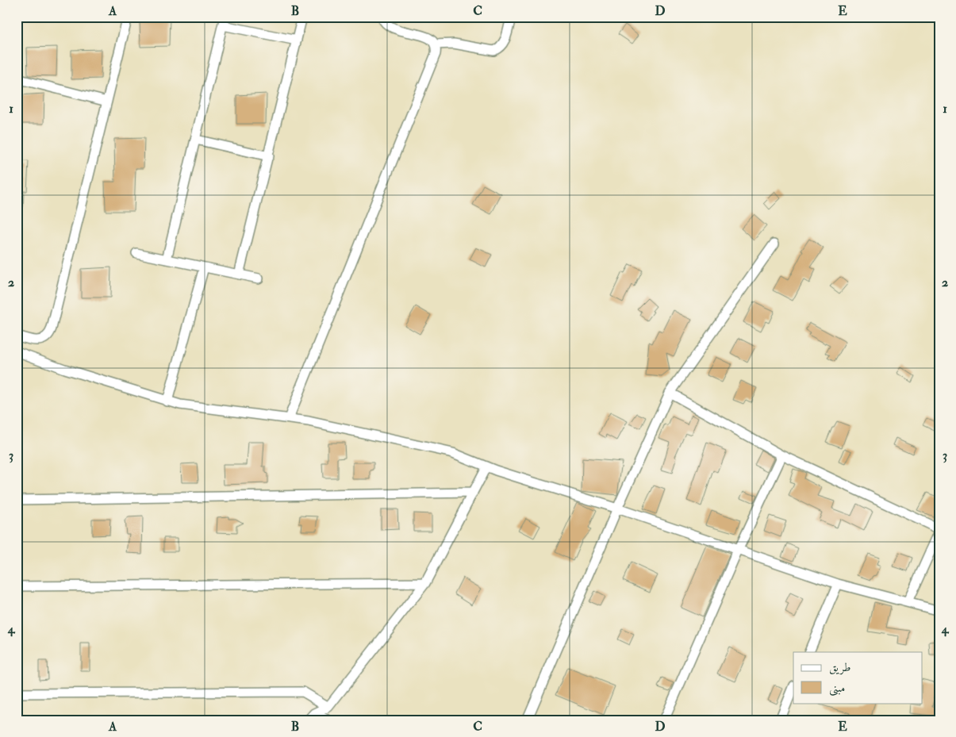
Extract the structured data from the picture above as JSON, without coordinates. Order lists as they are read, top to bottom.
{
  "legend": ["طريق", "مبنى"],
  "grid": {
    "columns": [
      "A",
      "B",
      "C",
      "D",
      "E"
    ],
    "rows": [
      "1",
      "2",
      "3",
      "4"
    ]
  }
}
